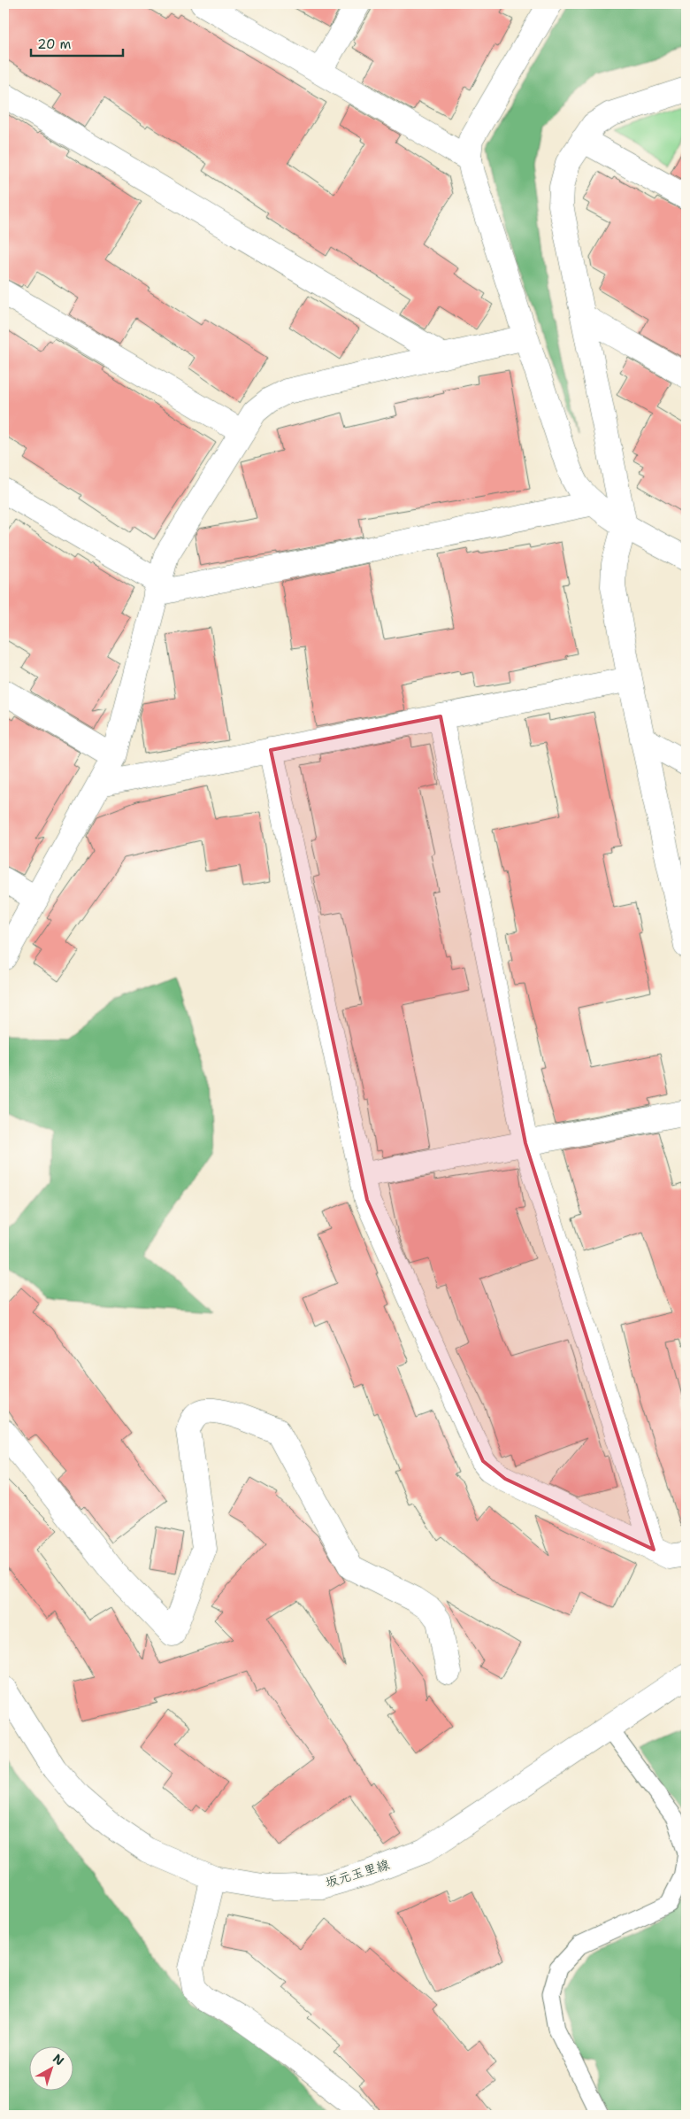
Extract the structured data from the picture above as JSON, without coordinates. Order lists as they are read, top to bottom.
{
  "streets": {
    "street": ["坂元玉里線"]
  },
  "scale_bar": "20 m",
  "north": "top right"
}
